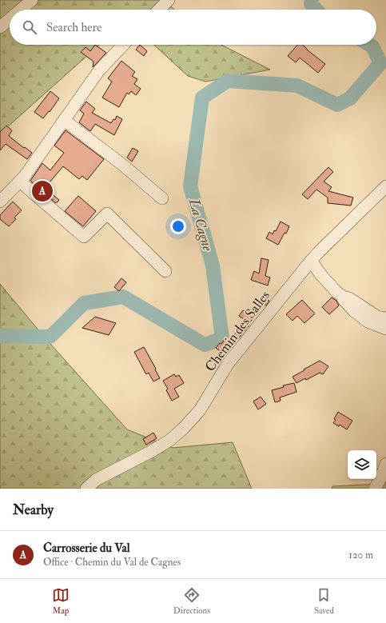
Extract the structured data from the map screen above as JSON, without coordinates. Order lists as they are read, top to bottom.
{
  "streets": {
    "street": ["Chemin des Salles"]
  },
  "water": ["La Cagne"],
  "page": {
    "search": "Search here",
    "pins": "A",
    "heading": "Nearby",
    "list": [
      {
        "mark": "A",
        "name": "Carrosserie du Val",
        "note": "Office · Chemin du Val de Cagnes",
        "value": "120 m"
      }
    ],
    "nav": ["Map", "Directions", "Saved"]
  }
}
